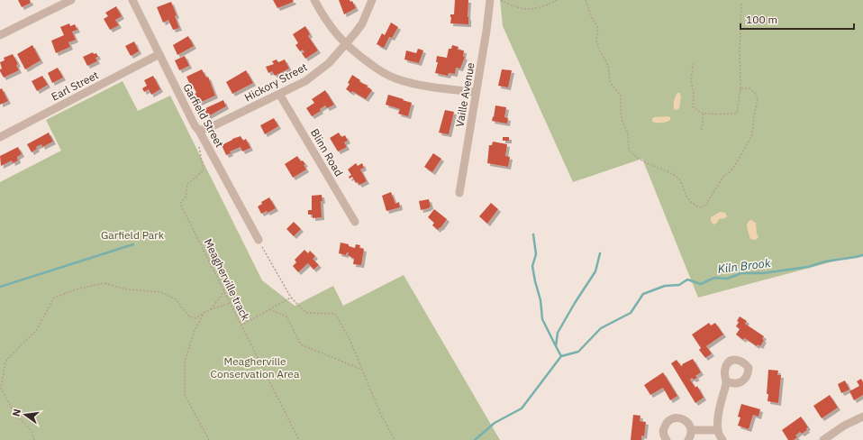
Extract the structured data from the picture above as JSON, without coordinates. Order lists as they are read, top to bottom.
{
  "streets": {
    "street": [
      "Hickory Street",
      "Earl Street",
      "Vaille Avenue",
      "Garfield Street",
      "Blinn Road"
    ],
    "path": ["Meagherville track"]
  },
  "crossings": [
    ["Hickory Street", "Garfield Street"],
    ["Hickory Street", "Blinn Road"],
    ["Earl Street", "Garfield Street"]
  ],
  "water": ["Kiln Brook"],
  "parks": ["Garfield Park", "Meagherville Conservation Area"],
  "scale_bar": "100 m",
  "north": "left"
}
